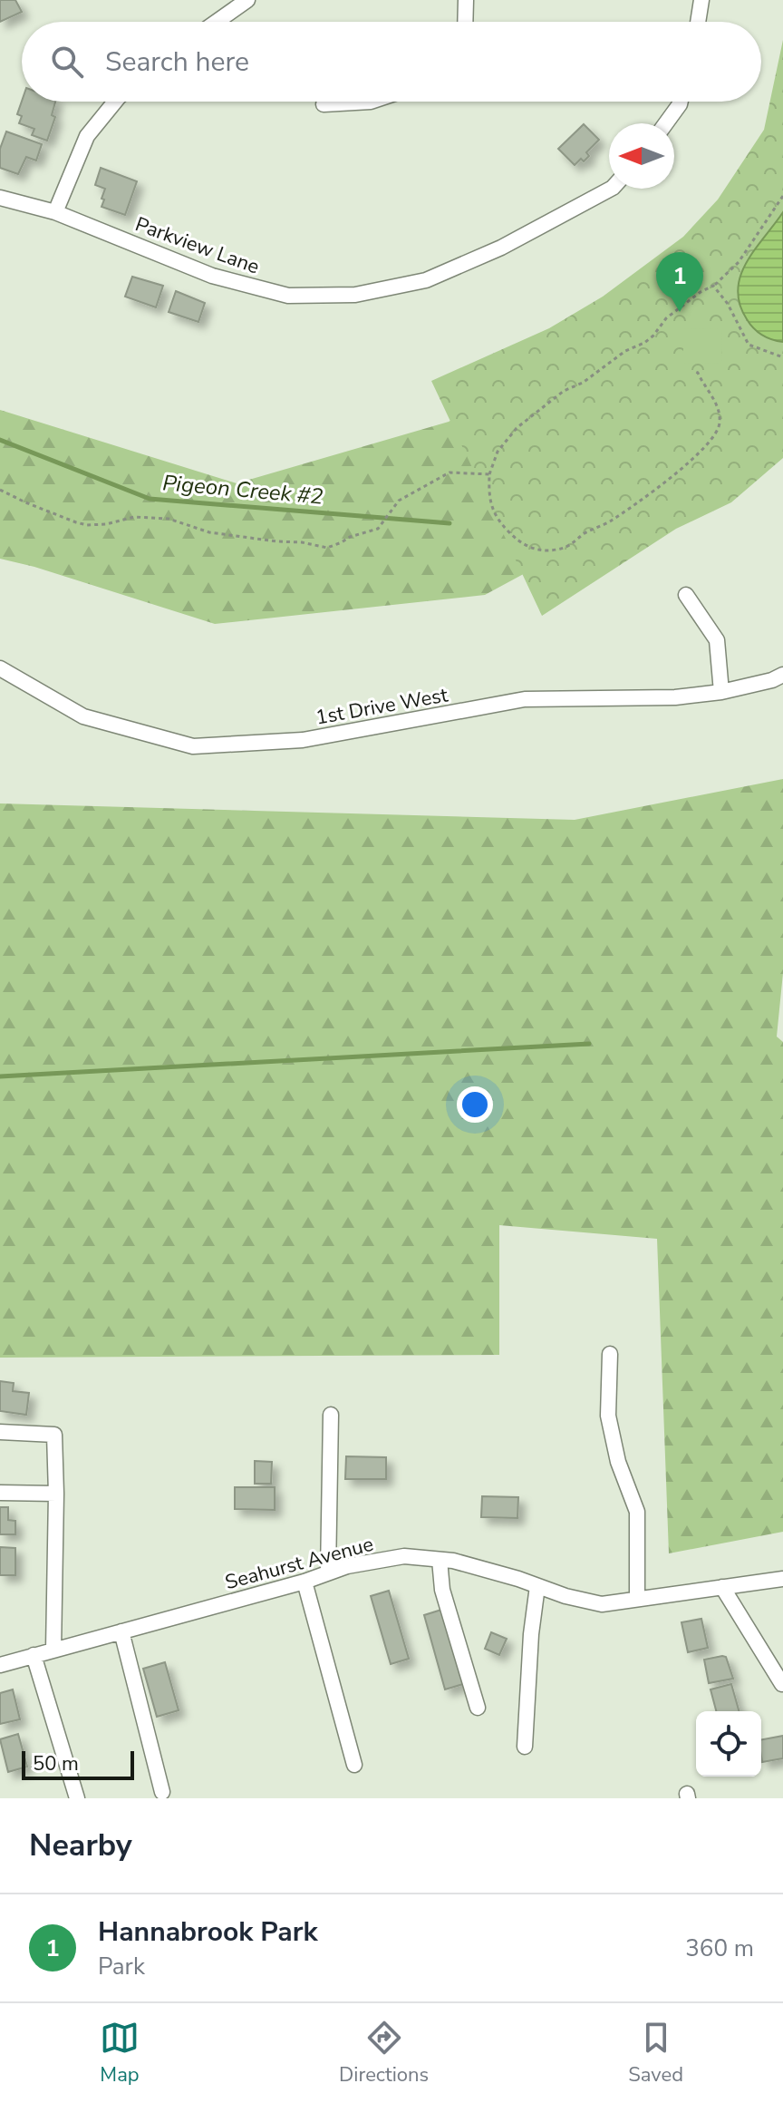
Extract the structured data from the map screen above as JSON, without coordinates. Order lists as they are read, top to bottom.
{
  "streets": {
    "street": ["Parkview Lane", "1st Drive West", "Seahurst Avenue"]
  },
  "water": ["Pigeon Creek #2"],
  "scale_bar": "50 m",
  "north": "left",
  "page": {
    "search": "Search here",
    "pins": "1",
    "scale": "50 m",
    "heading": "Nearby",
    "list": [
      {
        "mark": "1",
        "name": "Hannabrook Park",
        "note": "Park",
        "value": "360 m"
      }
    ],
    "nav": ["Map", "Directions", "Saved"]
  }
}
